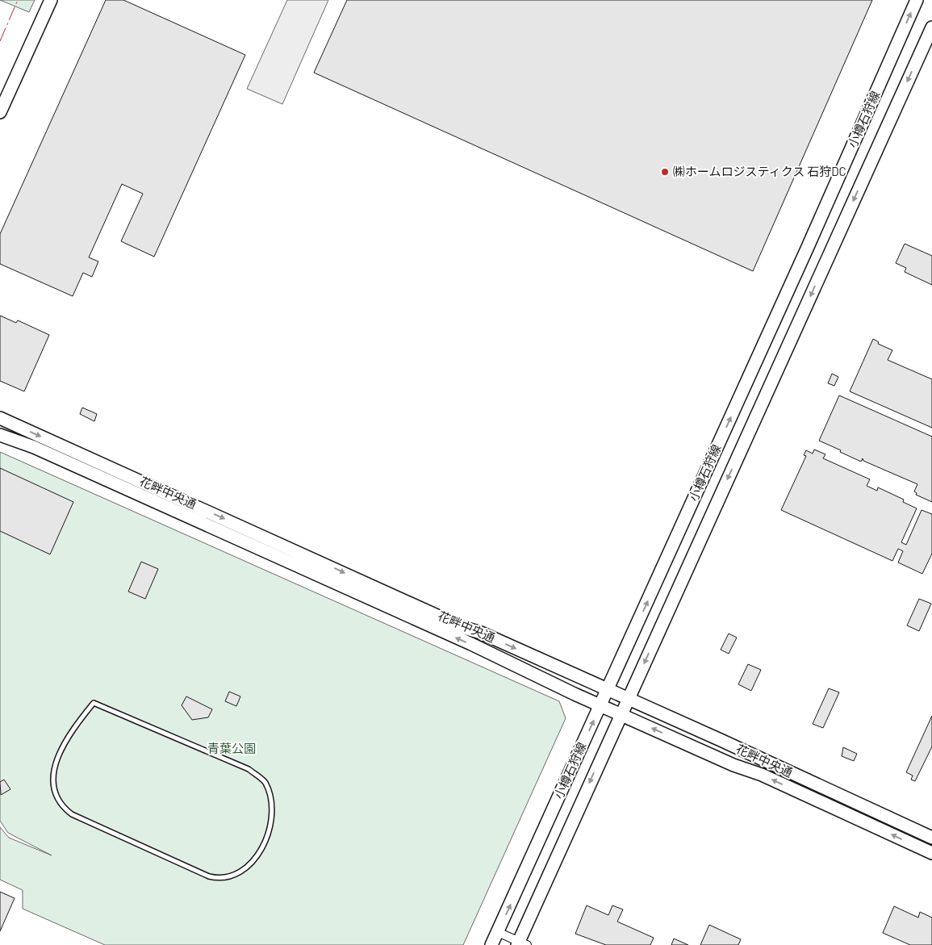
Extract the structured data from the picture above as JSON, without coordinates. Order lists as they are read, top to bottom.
{
  "streets": {
    "street": ["小樽石狩線", "花畔中央通"]
  },
  "crossings": [
    ["小樽石狩線", "花畔中央通"]
  ],
  "parks": ["青葉公園"],
  "places": ["㈱ホームロジスティクス 石狩DC"]
}
